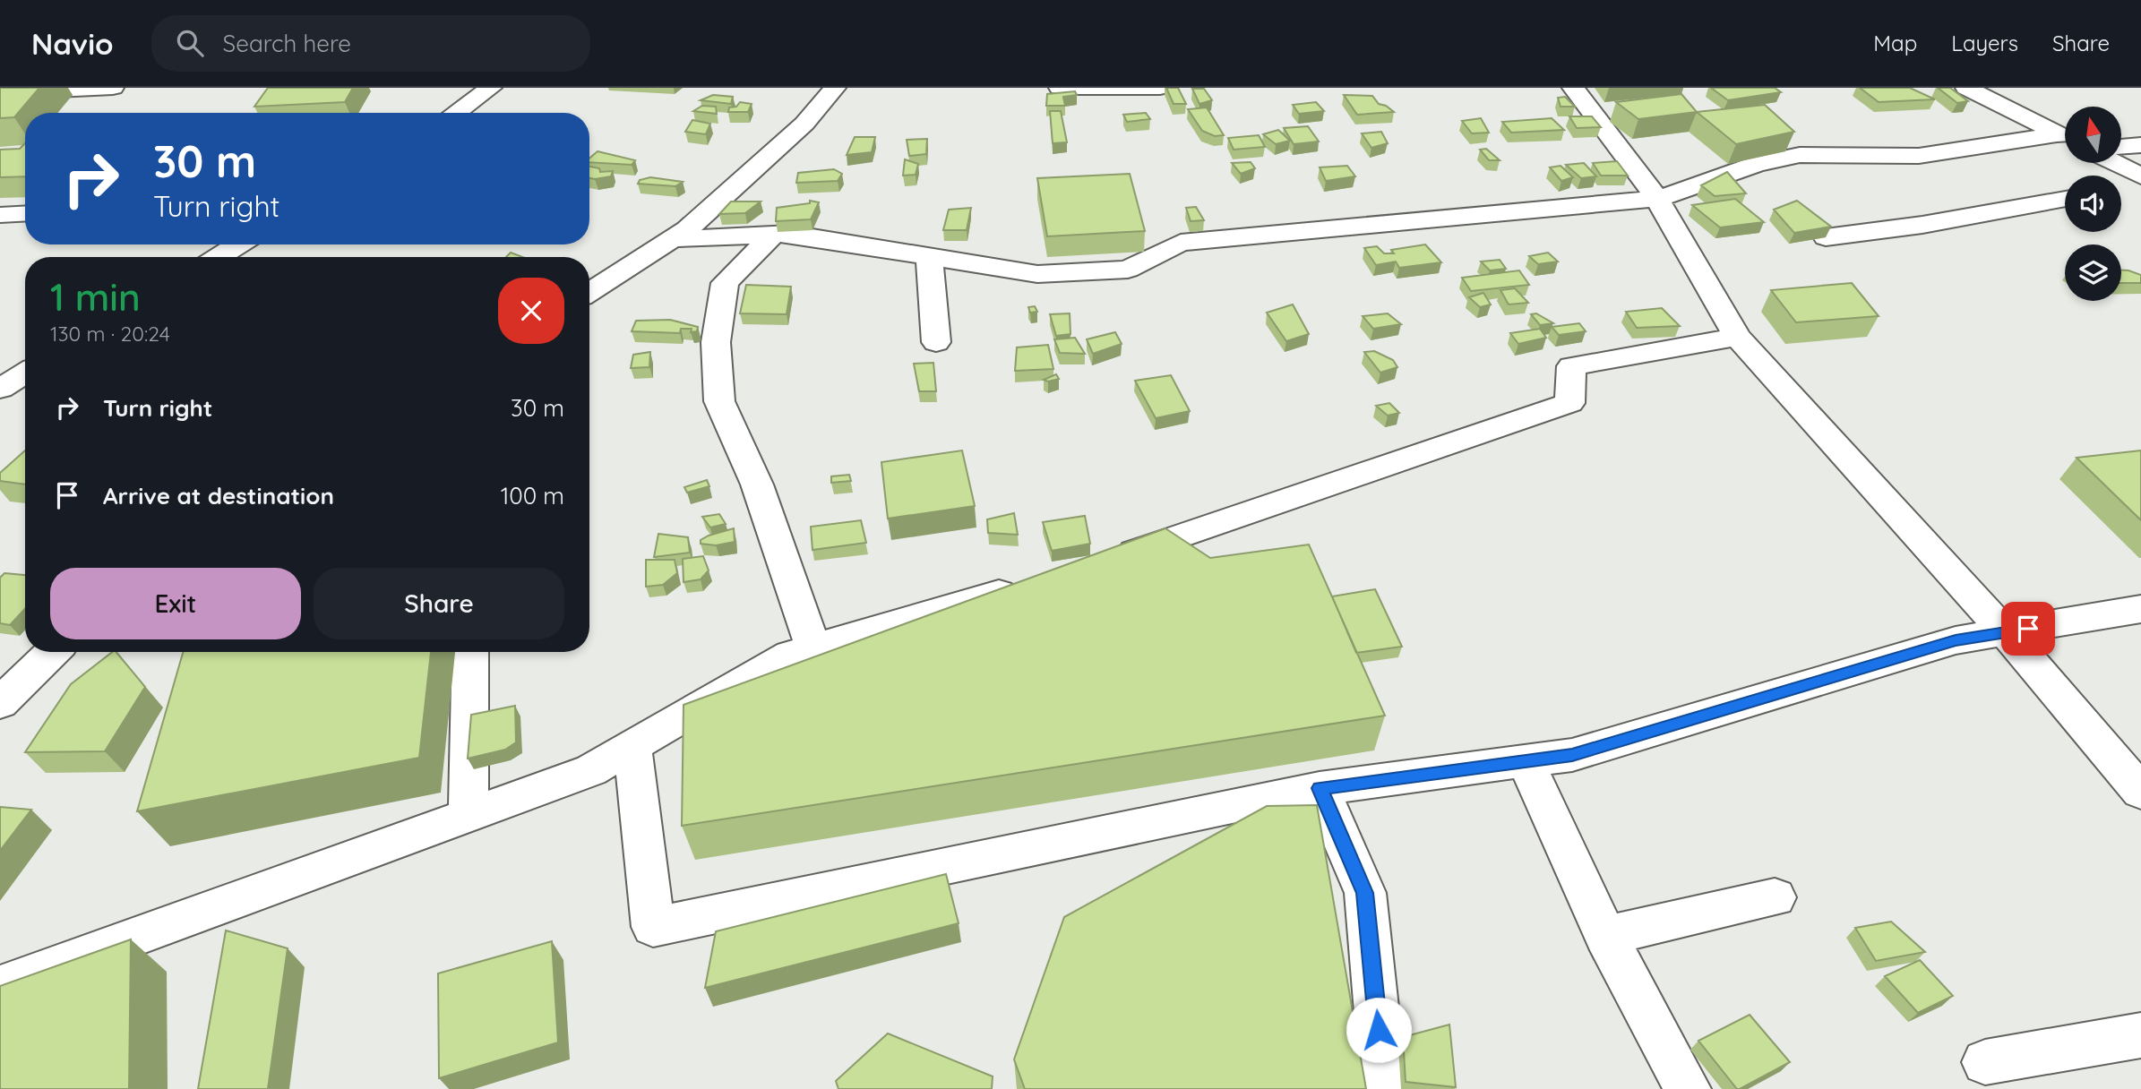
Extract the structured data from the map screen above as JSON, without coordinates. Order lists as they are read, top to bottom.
{
  "north": "top",
  "page": {
    "header": "Navio",
    "search": "Search here",
    "nav": ["Map", "Layers", "Share"],
    "turn": ["30 m", "Turn right"],
    "heading": ["1 min", "130 m · 20:24"],
    "list": [
      {
        "name": "Turn right",
        "value": "30 m"
      },
      {
        "name": "Arrive at destination",
        "value": "100 m"
      }
    ],
    "buttons": ["Exit", "Share"]
  }
}
